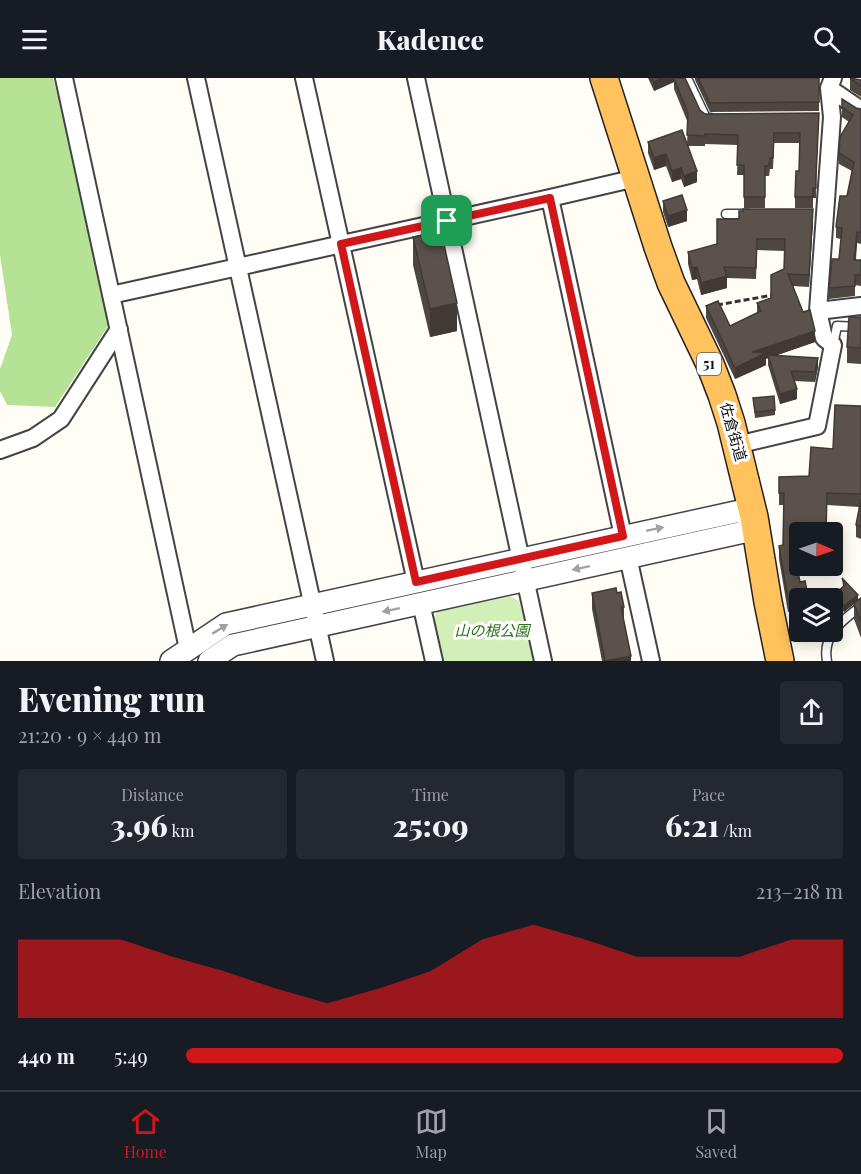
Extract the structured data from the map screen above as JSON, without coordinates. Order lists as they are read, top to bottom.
{
  "streets": {
    "highway": ["51", "佐倉街道"]
  },
  "parks": ["山の根公園"],
  "north": "right",
  "page": {
    "header": "Kadence",
    "heading": ["Evening run", "21:20 · 9 × 440 m"],
    "stats": [
      ["Distance", "3.96 km"],
      ["Time", "25:09"],
      ["Pace", "6:21 /km"]
    ],
    "chart": ["Elevation", "213–218 m"],
    "list": [
      {
        "name": "440 m",
        "note": "5:49"
      }
    ],
    "tabs": ["Home", "Map", "Saved"]
  }
}
